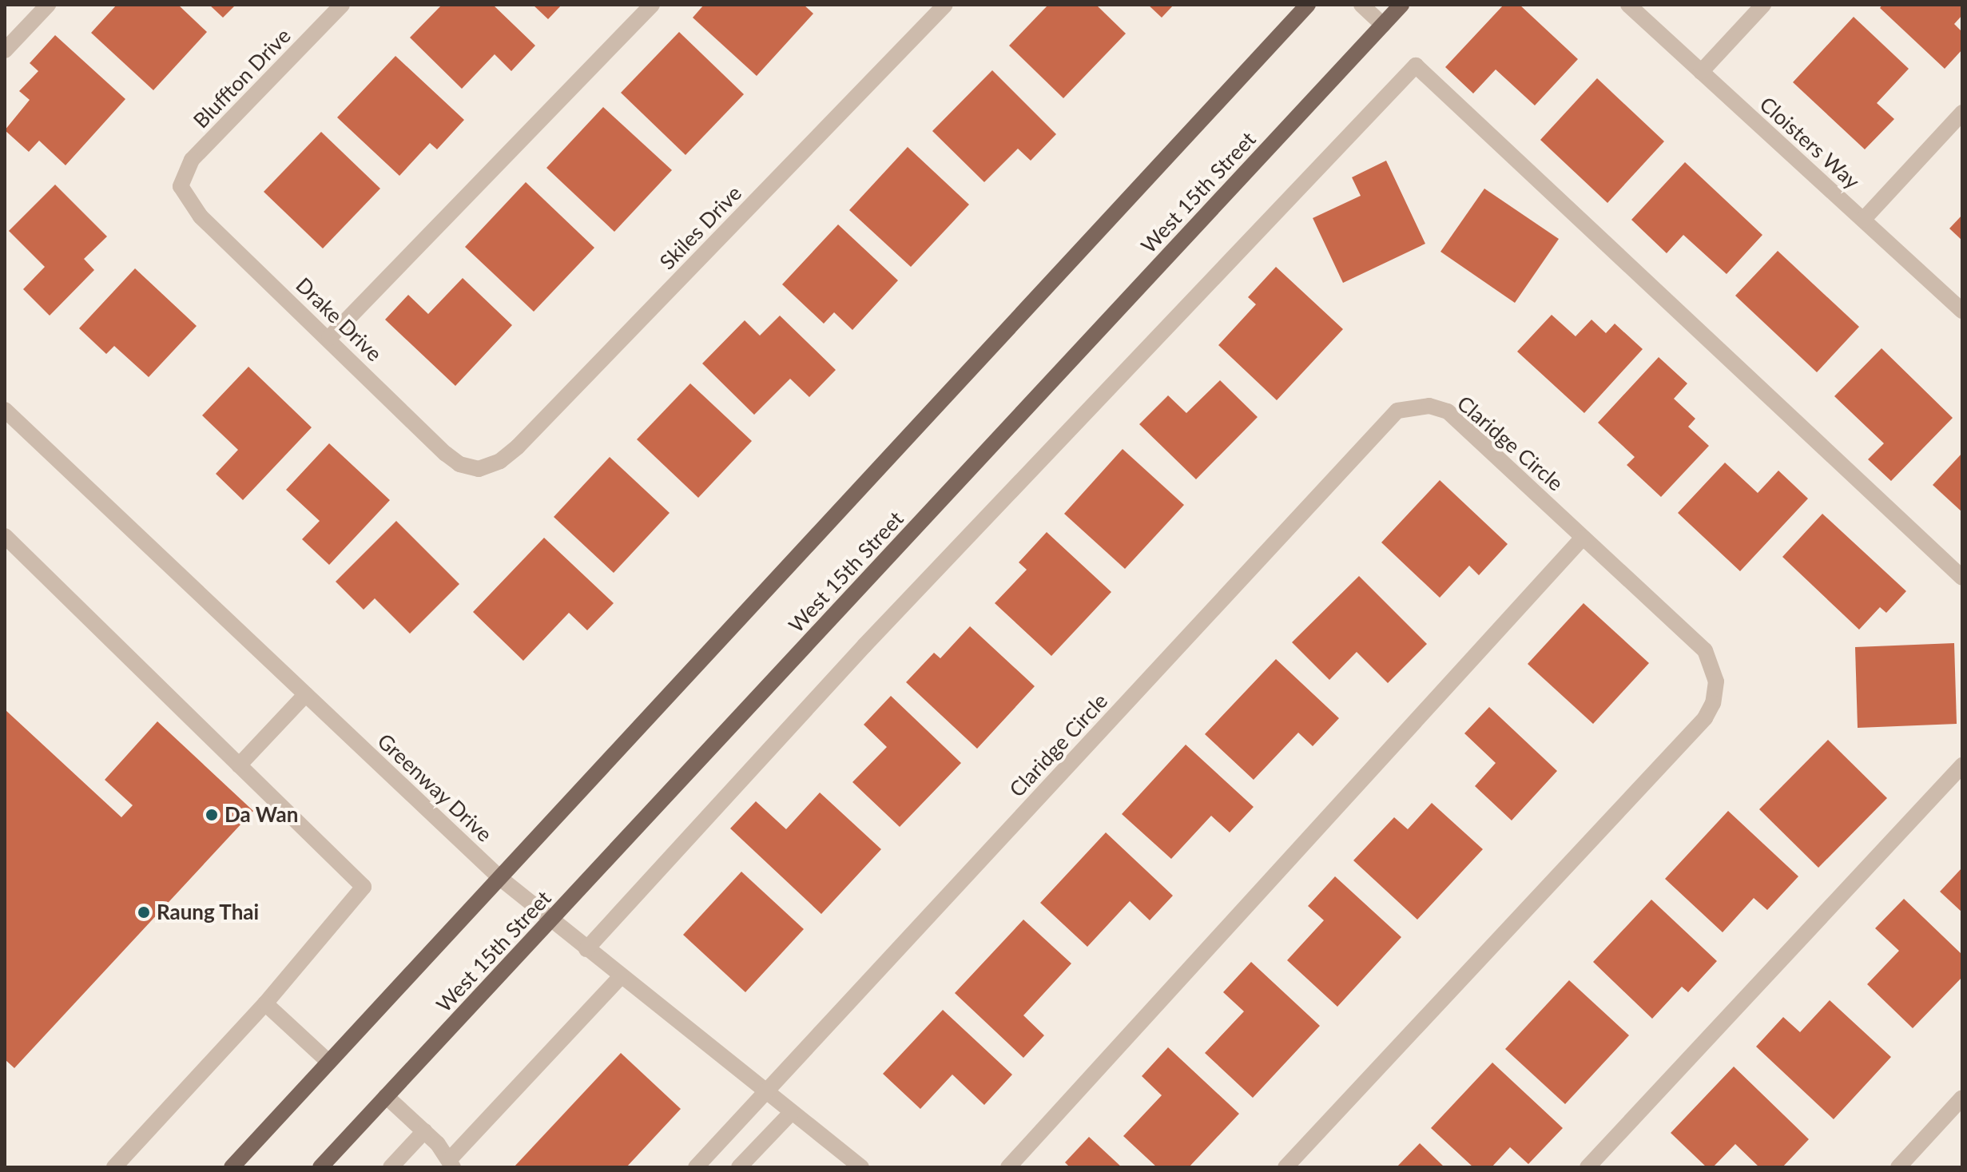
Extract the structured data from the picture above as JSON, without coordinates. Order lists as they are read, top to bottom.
{
  "streets": {
    "main road": ["West 15th Street"],
    "street": [
      "Bluffton Drive",
      "Cloisters Way",
      "Skiles Drive",
      "Drake Drive",
      "Claridge Circle",
      "Greenway Drive"
    ]
  },
  "crossings": [
    ["Bluffton Drive", "Drake Drive"],
    ["West 15th Street", "Greenway Drive"],
    ["Skiles Drive", "Drake Drive"],
    ["Claridge Circle", "Greenway Drive"]
  ],
  "places": ["Da Wan", "Raung Thai"]
}
